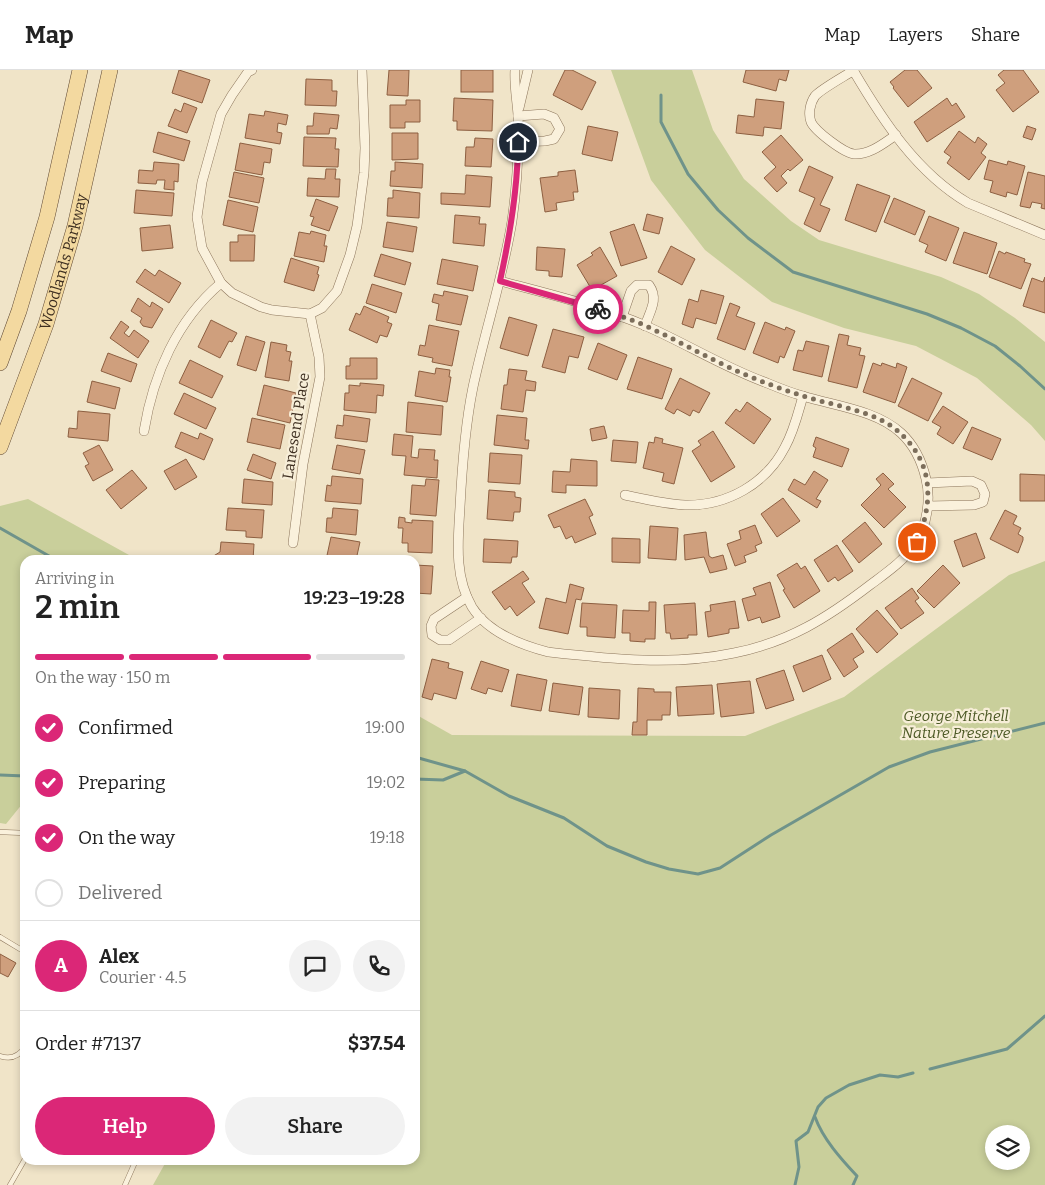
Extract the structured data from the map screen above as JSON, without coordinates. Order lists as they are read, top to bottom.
{
  "streets": {
    "main road": ["Woodlands Parkway"],
    "street": ["Lanesend Place"]
  },
  "parks": ["George Mitchell Nature Preserve"],
  "page": {
    "header": "Map",
    "nav": ["Map", "Layers", "Share"],
    "heading": ["2 min", "Arriving in", "19:23–19:28"],
    "panel": [
      "Alex",
      "Courier · 4.5",
      "Order #7137",
      "$37.54"
    ],
    "bar": "On the way · 150 m",
    "list": [
      ["Confirmed", "19:00"],
      ["Preparing", "19:02"],
      ["On the way", "19:18"],
      "Delivered"
    ],
    "round": "A",
    "buttons": ["Help", "Share"]
  }
}
